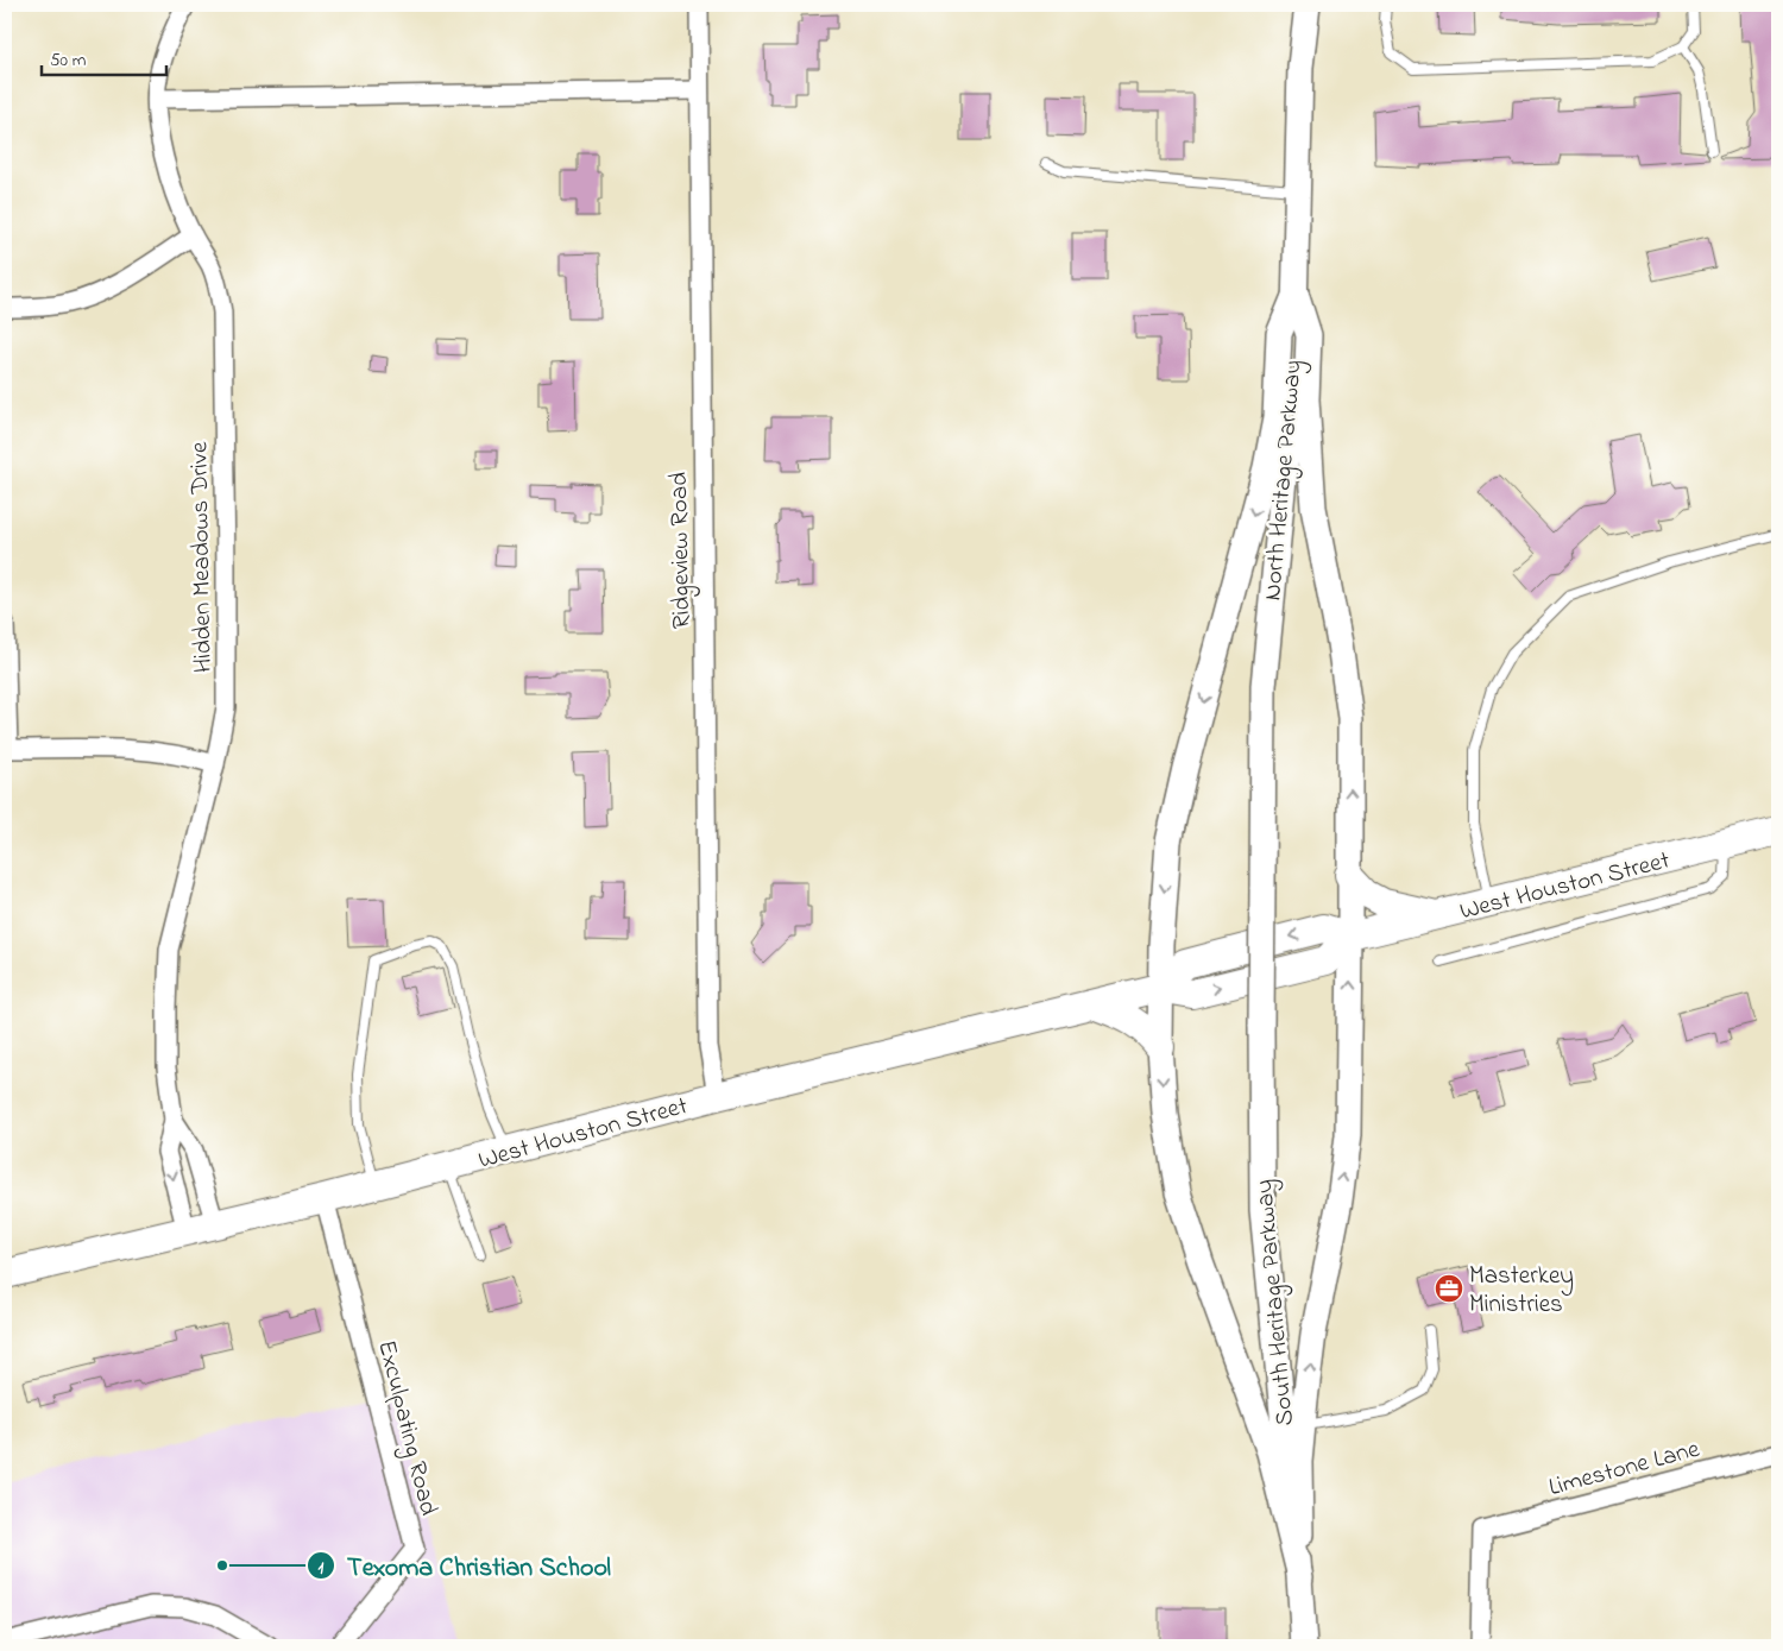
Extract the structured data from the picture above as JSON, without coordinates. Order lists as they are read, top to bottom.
{
  "streets": {
    "main road": ["North Heritage Parkway", "West Houston Street", "South Heritage Parkway"],
    "street": [
      "Ridgeview Road",
      "Hidden Meadows Drive",
      "Exculpating Road",
      "Limestone Lane"
    ]
  },
  "crossings": [
    ["North Heritage Parkway", "South Heritage Parkway"],
    ["Ridgeview Road", "West Houston Street"],
    ["Hidden Meadows Drive", "West Houston Street"],
    ["West Houston Street", "Exculpating Road"]
  ],
  "places": {
    "office": ["Masterkey Ministries"],
    "other": ["Texoma Christian School"]
  },
  "scale_bar": "50 m"
}
